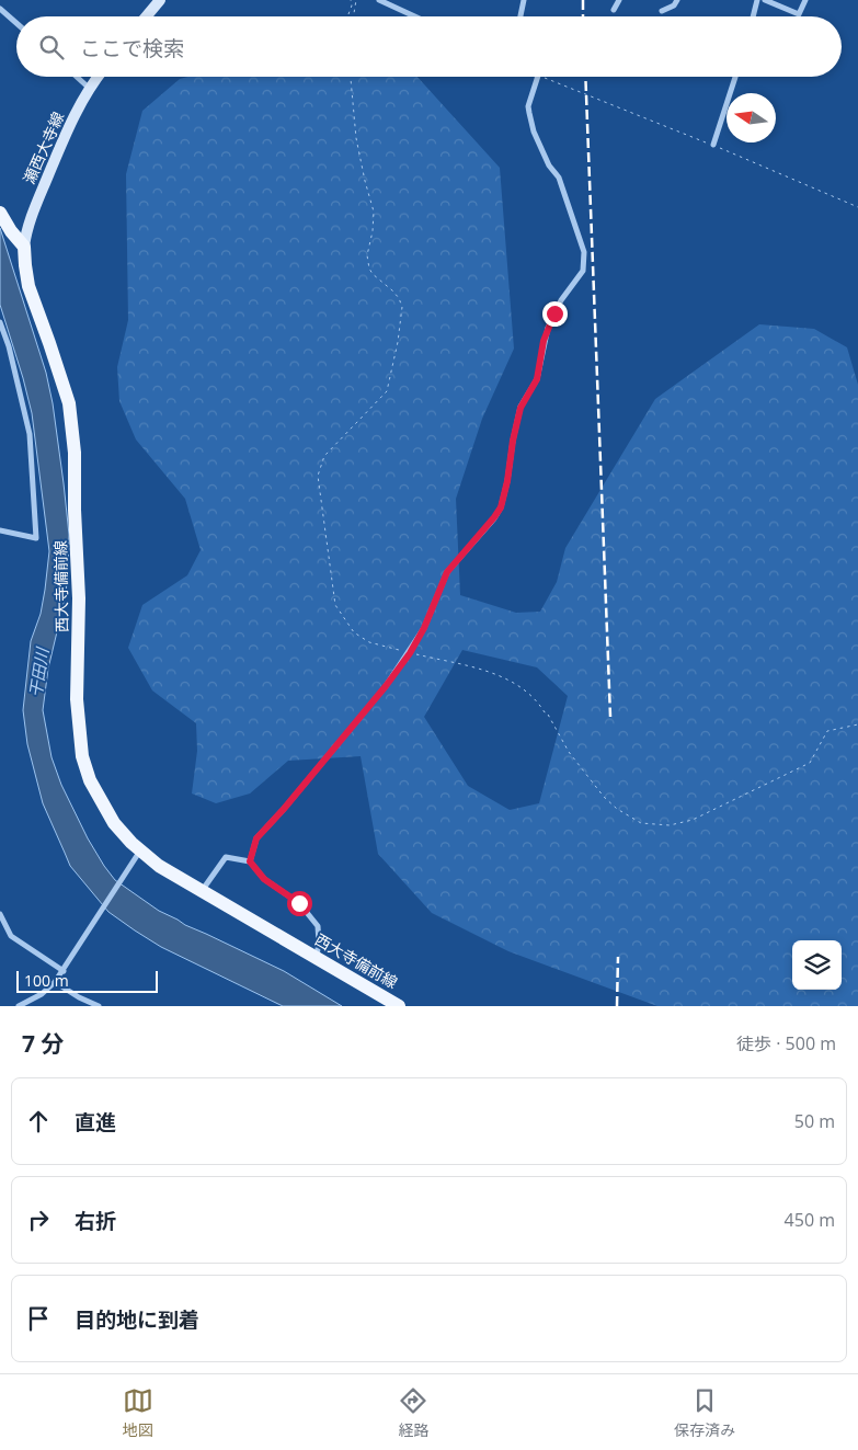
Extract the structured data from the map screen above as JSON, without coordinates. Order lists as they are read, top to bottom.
{
  "streets": {
    "main road": ["瀬西大寺線", "西大寺備前線"]
  },
  "crossings": [
    ["瀬西大寺線", "西大寺備前線"]
  ],
  "water": ["干田川"],
  "scale_bar": "100 m",
  "north": "left",
  "page": {
    "search": "ここで検索",
    "scale": "100 m",
    "heading": ["7 分", "徒歩 · 500 m"],
    "list": [
      ["直進", "50 m"],
      ["右折", "450 m"],
      "目的地に到着"
    ],
    "nav": ["地図", "経路", "保存済み"]
  }
}
